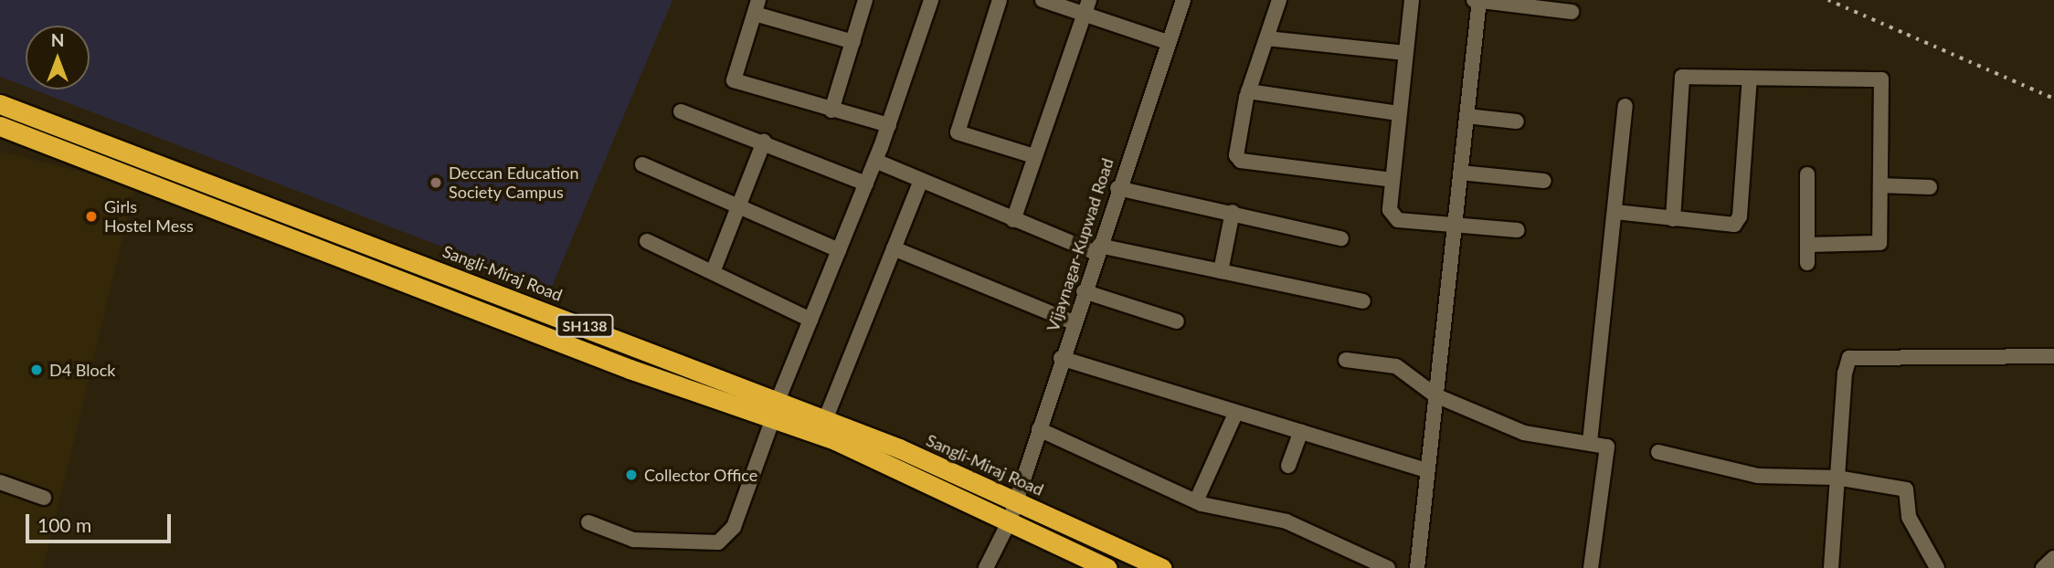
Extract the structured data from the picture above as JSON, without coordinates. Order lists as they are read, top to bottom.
{
  "streets": {
    "highway": ["Sangli-Miraj Road", "SH138"],
    "street": ["Vijaynagar-Kupwad Road"]
  },
  "crossings": [
    ["Vijaynagar-Kupwad Road", "Sangli-Miraj Road"]
  ],
  "places": [
    "Deccan Education Society Campus",
    "Girls Hostel Mess",
    "D4 Block",
    "Collector Office"
  ],
  "scale_bar": "100 m",
  "north": "top"
}
